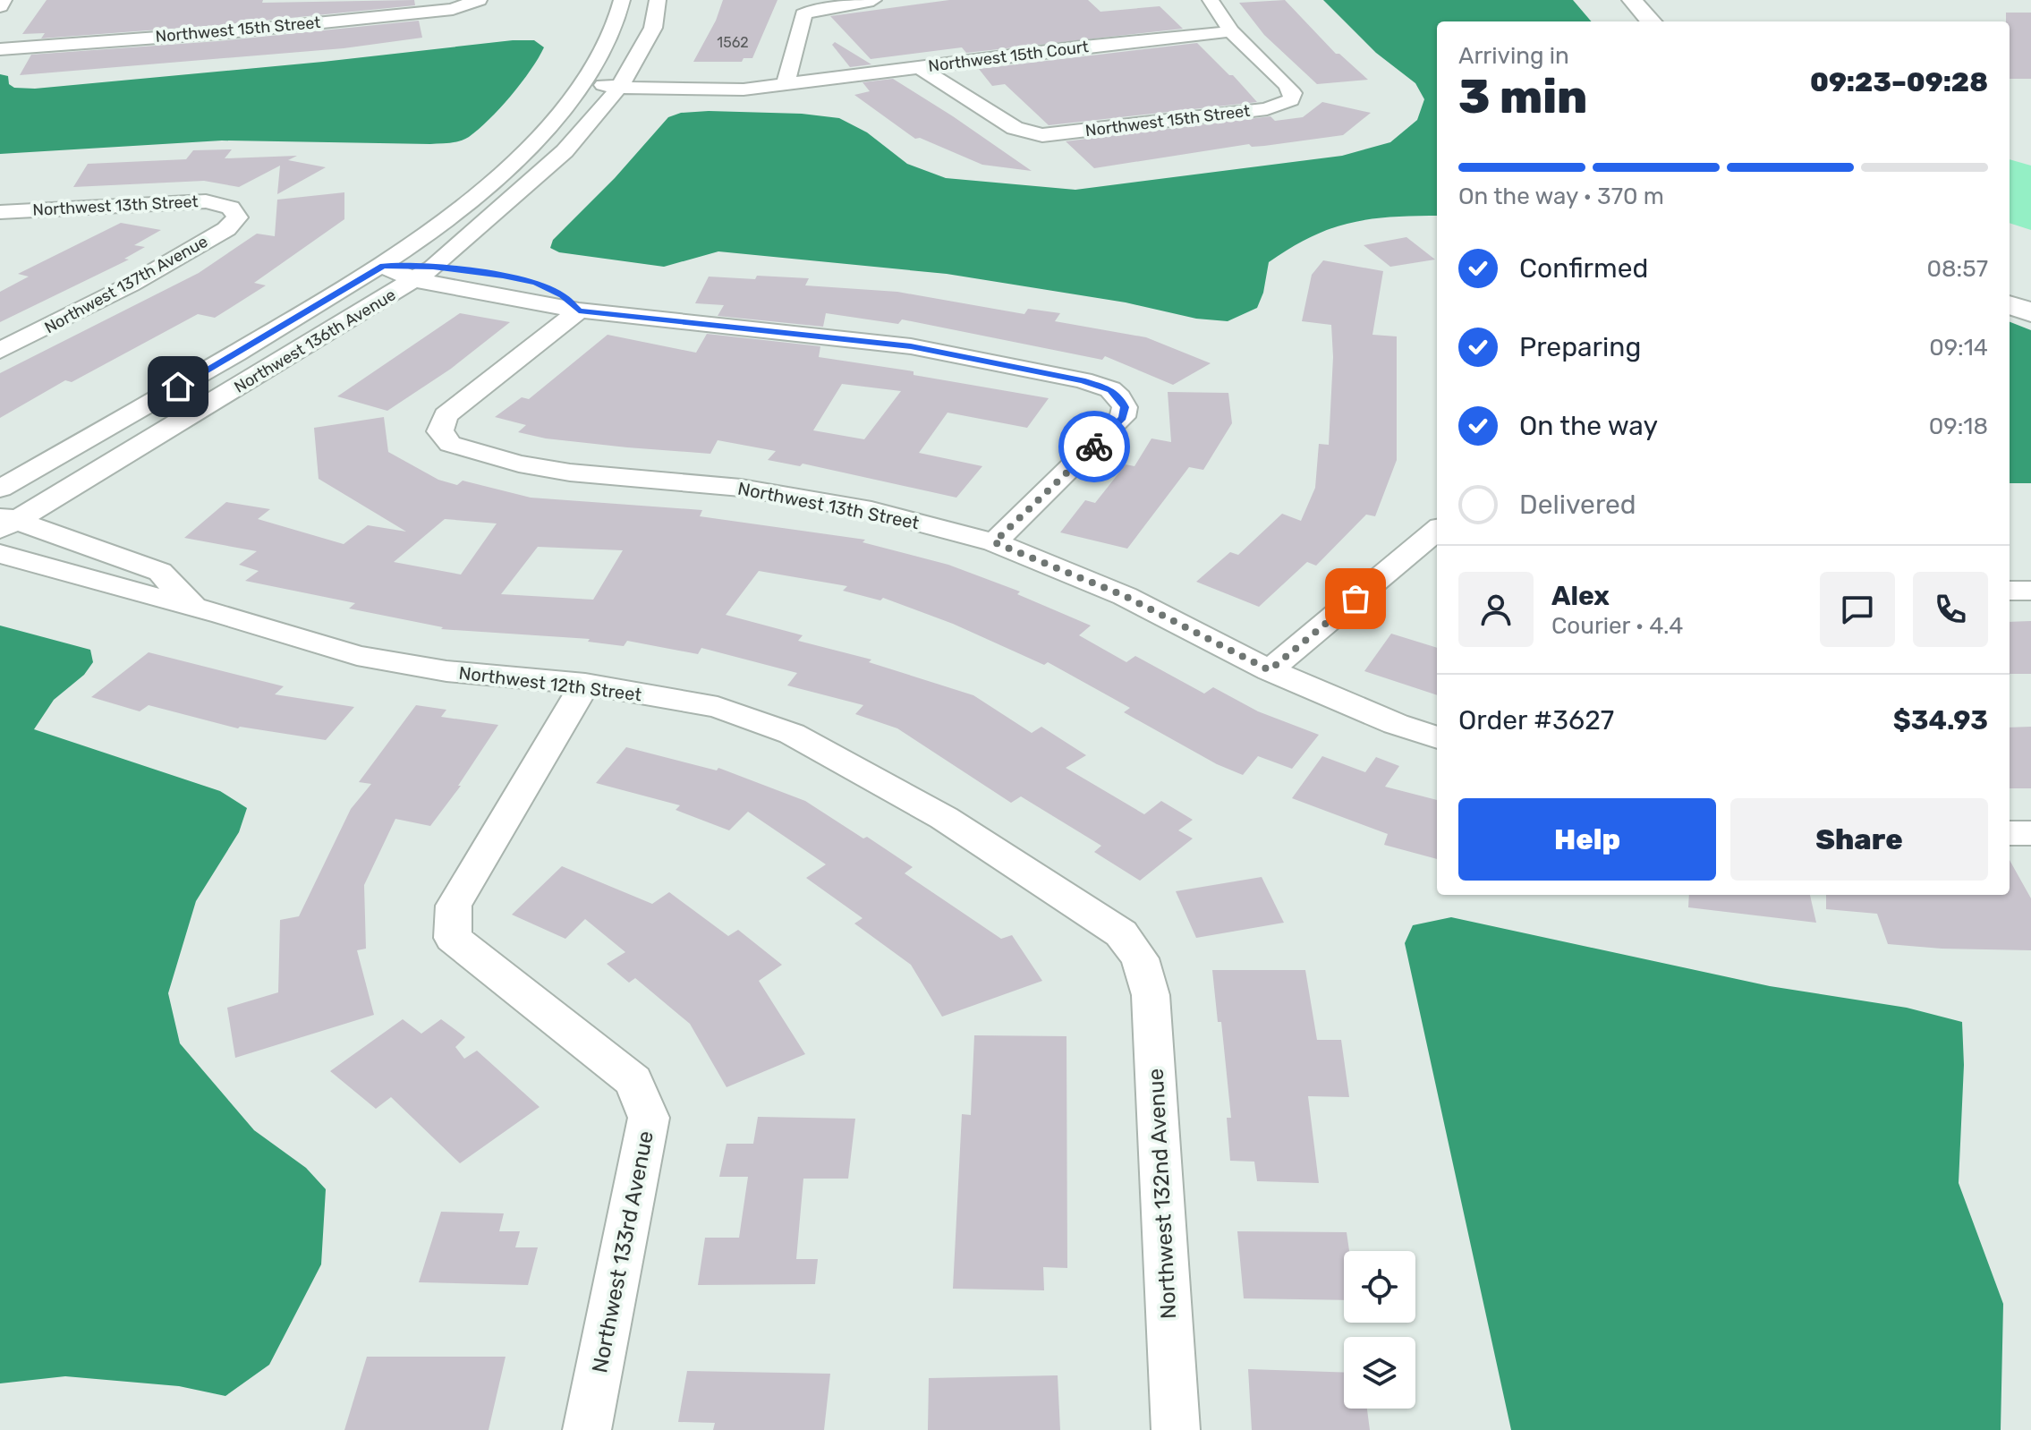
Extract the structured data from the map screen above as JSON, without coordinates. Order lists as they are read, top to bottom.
{
  "streets": {
    "street": [
      "Northwest 15th Street",
      "Northwest 15th Court",
      "Northwest 13th Street",
      "Northwest 137th Avenue",
      "Northwest 136th Avenue",
      "Northwest 12th Street",
      "Northwest 132nd Avenue",
      "Northwest 133rd Avenue"
    ]
  },
  "crossings": [
    ["Northwest 15th Street", "Northwest 15th Court"],
    ["Northwest 15th Court", "Northwest 136th Avenue"],
    ["Northwest 13th Street", "Northwest 137th Avenue"],
    ["Northwest 12th Street", "Northwest 132nd Avenue"],
    ["Northwest 12th Street", "Northwest 133rd Avenue"]
  ],
  "house_numbers": ["1562"],
  "page": {
    "heading": ["3 min", "Arriving in", "09:23–09:28"],
    "panel": [
      "Alex",
      "Courier · 4.4",
      "Order #3627",
      "$34.93"
    ],
    "bar": "On the way · 370 m",
    "list": [
      ["Confirmed", "08:57"],
      ["Preparing", "09:14"],
      ["On the way", "09:18"],
      "Delivered"
    ],
    "buttons": ["Help", "Share"]
  }
}
